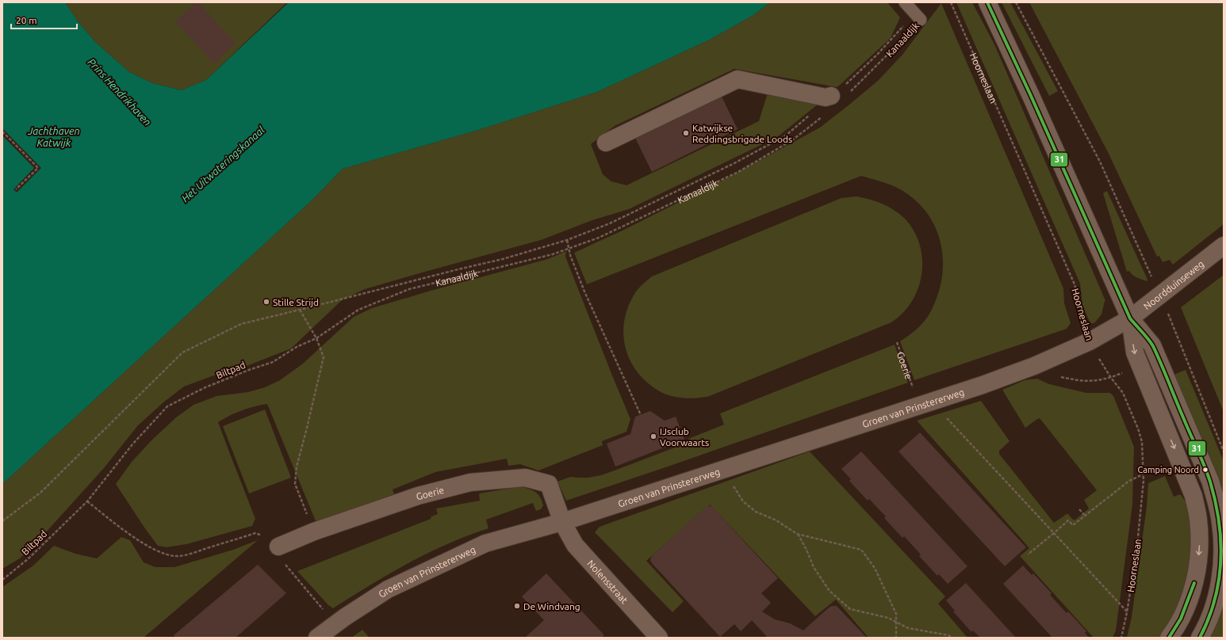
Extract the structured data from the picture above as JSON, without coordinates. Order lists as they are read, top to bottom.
{
  "streets": {
    "street": [
      "Noordduinseweg",
      "Goerie",
      "Groen van Prinstererweg",
      "Nolensstraat"
    ],
    "path": ["Kanaaldijk", "Hoorneslaan", "Biltpad"]
  },
  "crossings": [
    ["Kanaaldijk", "Biltpad"],
    ["Hoorneslaan", "Groen van Prinstererweg"],
    ["Noordduinseweg", "Groen van Prinstererweg"],
    ["Goerie", "Groen van Prinstererweg"],
    ["Goerie", "Nolensstraat"],
    ["Groen van Prinstererweg", "Nolensstraat"]
  ],
  "water": ["Prins Hendrikhaven", "Jachthaven Katwijk", "Het Uitwateringskanaal"],
  "places": [
    "Katwijkse Reddingsbrigade Loods",
    "Stille Strijd",
    "IJsclub Voorwaarts",
    "Camping Noord",
    "De Windvang"
  ],
  "lines": ["transit line 31"],
  "scale_bar": "20 m"
}
